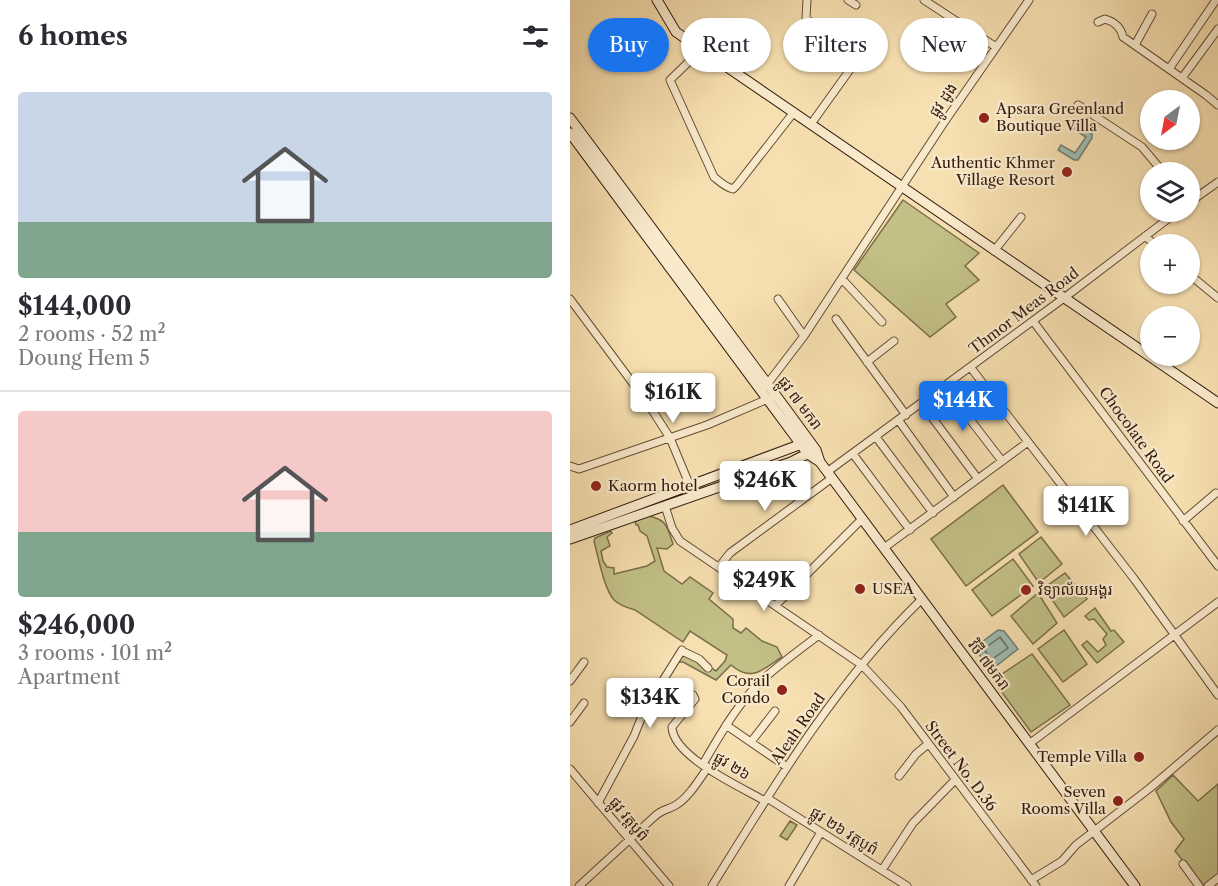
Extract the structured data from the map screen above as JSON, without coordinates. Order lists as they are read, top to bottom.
{
  "streets": {
    "main road": ["ផ្លូវ ៧ មករា", "វិថី ៧មករា"],
    "street": [
      "ផ្លូវ ដូង",
      "Thmor Meas Road",
      "Chocolate Road",
      "Aleah Road",
      "ផ្លូវ ២៦",
      "Street No. D.36",
      "ផ្លូវ វត្តបូព៌",
      "ផ្លូវ ២៦ វត្តបូព៌"
    ]
  },
  "crossings": [
    ["ផ្លូវ ដូង", "ផ្លូវ ៧ មករា"],
    ["Thmor Meas Road", "Chocolate Road"],
    ["Thmor Meas Road", "វិថី ៧មករា"],
    ["Thmor Meas Road", "Street No. D.36"],
    ["ផ្លូវ ៧ មករា", "វិថី ៧មករា"],
    ["វិថី ៧មករា", "Aleah Road"],
    ["Aleah Road", "ផ្លូវ ២៦"],
    ["Aleah Road", "Street No. D.36"],
    ["Aleah Road", "ផ្លូវ ២៦ វត្តបូព៌"],
    ["ផ្លូវ ២៦", "ផ្លូវ ២៦ វត្តបូព៌"]
  ],
  "places": [
    "Apsara Greenland Boutique Villa",
    "Authentic Khmer Village Resort",
    "Kaorm hotel",
    "USEA",
    "វិទ្យាល័យអង្គរ",
    "Corail Condo",
    "Temple Villa",
    "Seven Rooms Villa"
  ],
  "north": "bottom left",
  "page": {
    "heading": "6 homes",
    "chip": [
      "Buy",
      "Rent",
      "Filters",
      "New"
    ],
    "list": [
      {
        "name": "$144,000",
        "note": "2 rooms · 52 m² · Doung Hem 5"
      },
      {
        "name": "$246,000",
        "note": "3 rooms · 101 m² · Apartment"
      }
    ],
    "map_buttons": ["+", "−"],
    "price": [
      "$161K",
      "$144K",
      "$246K",
      "$141K",
      "$249K",
      "$134K"
    ]
  }
}
